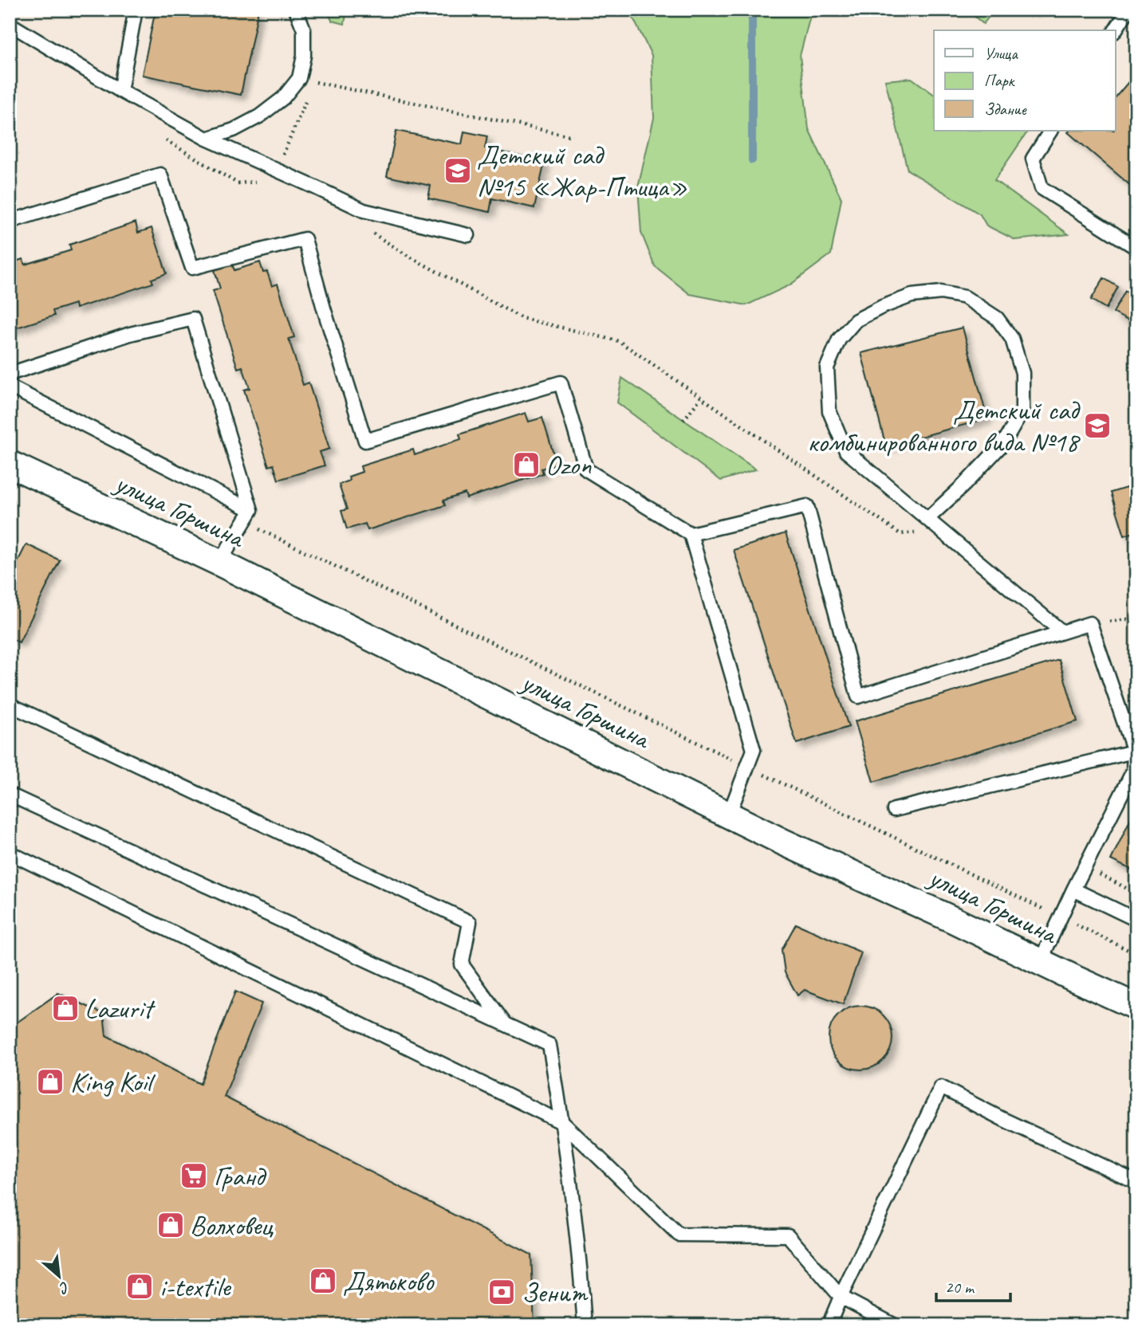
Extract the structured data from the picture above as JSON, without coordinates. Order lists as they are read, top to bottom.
{
  "streets": {
    "street": ["улица Горшина"]
  },
  "places": {
    "school or university": ["Детский сад №15 «Жар-Птица»", "Детский сад комбинированного вида №18"],
    "shop": [
      "Ozon",
      "Lazurit",
      "King Koil",
      "Волховец",
      "Дятьково",
      "i-textile"
    ],
    "supermarket": ["Гранд"],
    "bank": ["Зенит"]
  },
  "legend": ["Улица", "Парк", "Здание"],
  "scale_bar": "20 m",
  "north": "bottom right"
}
